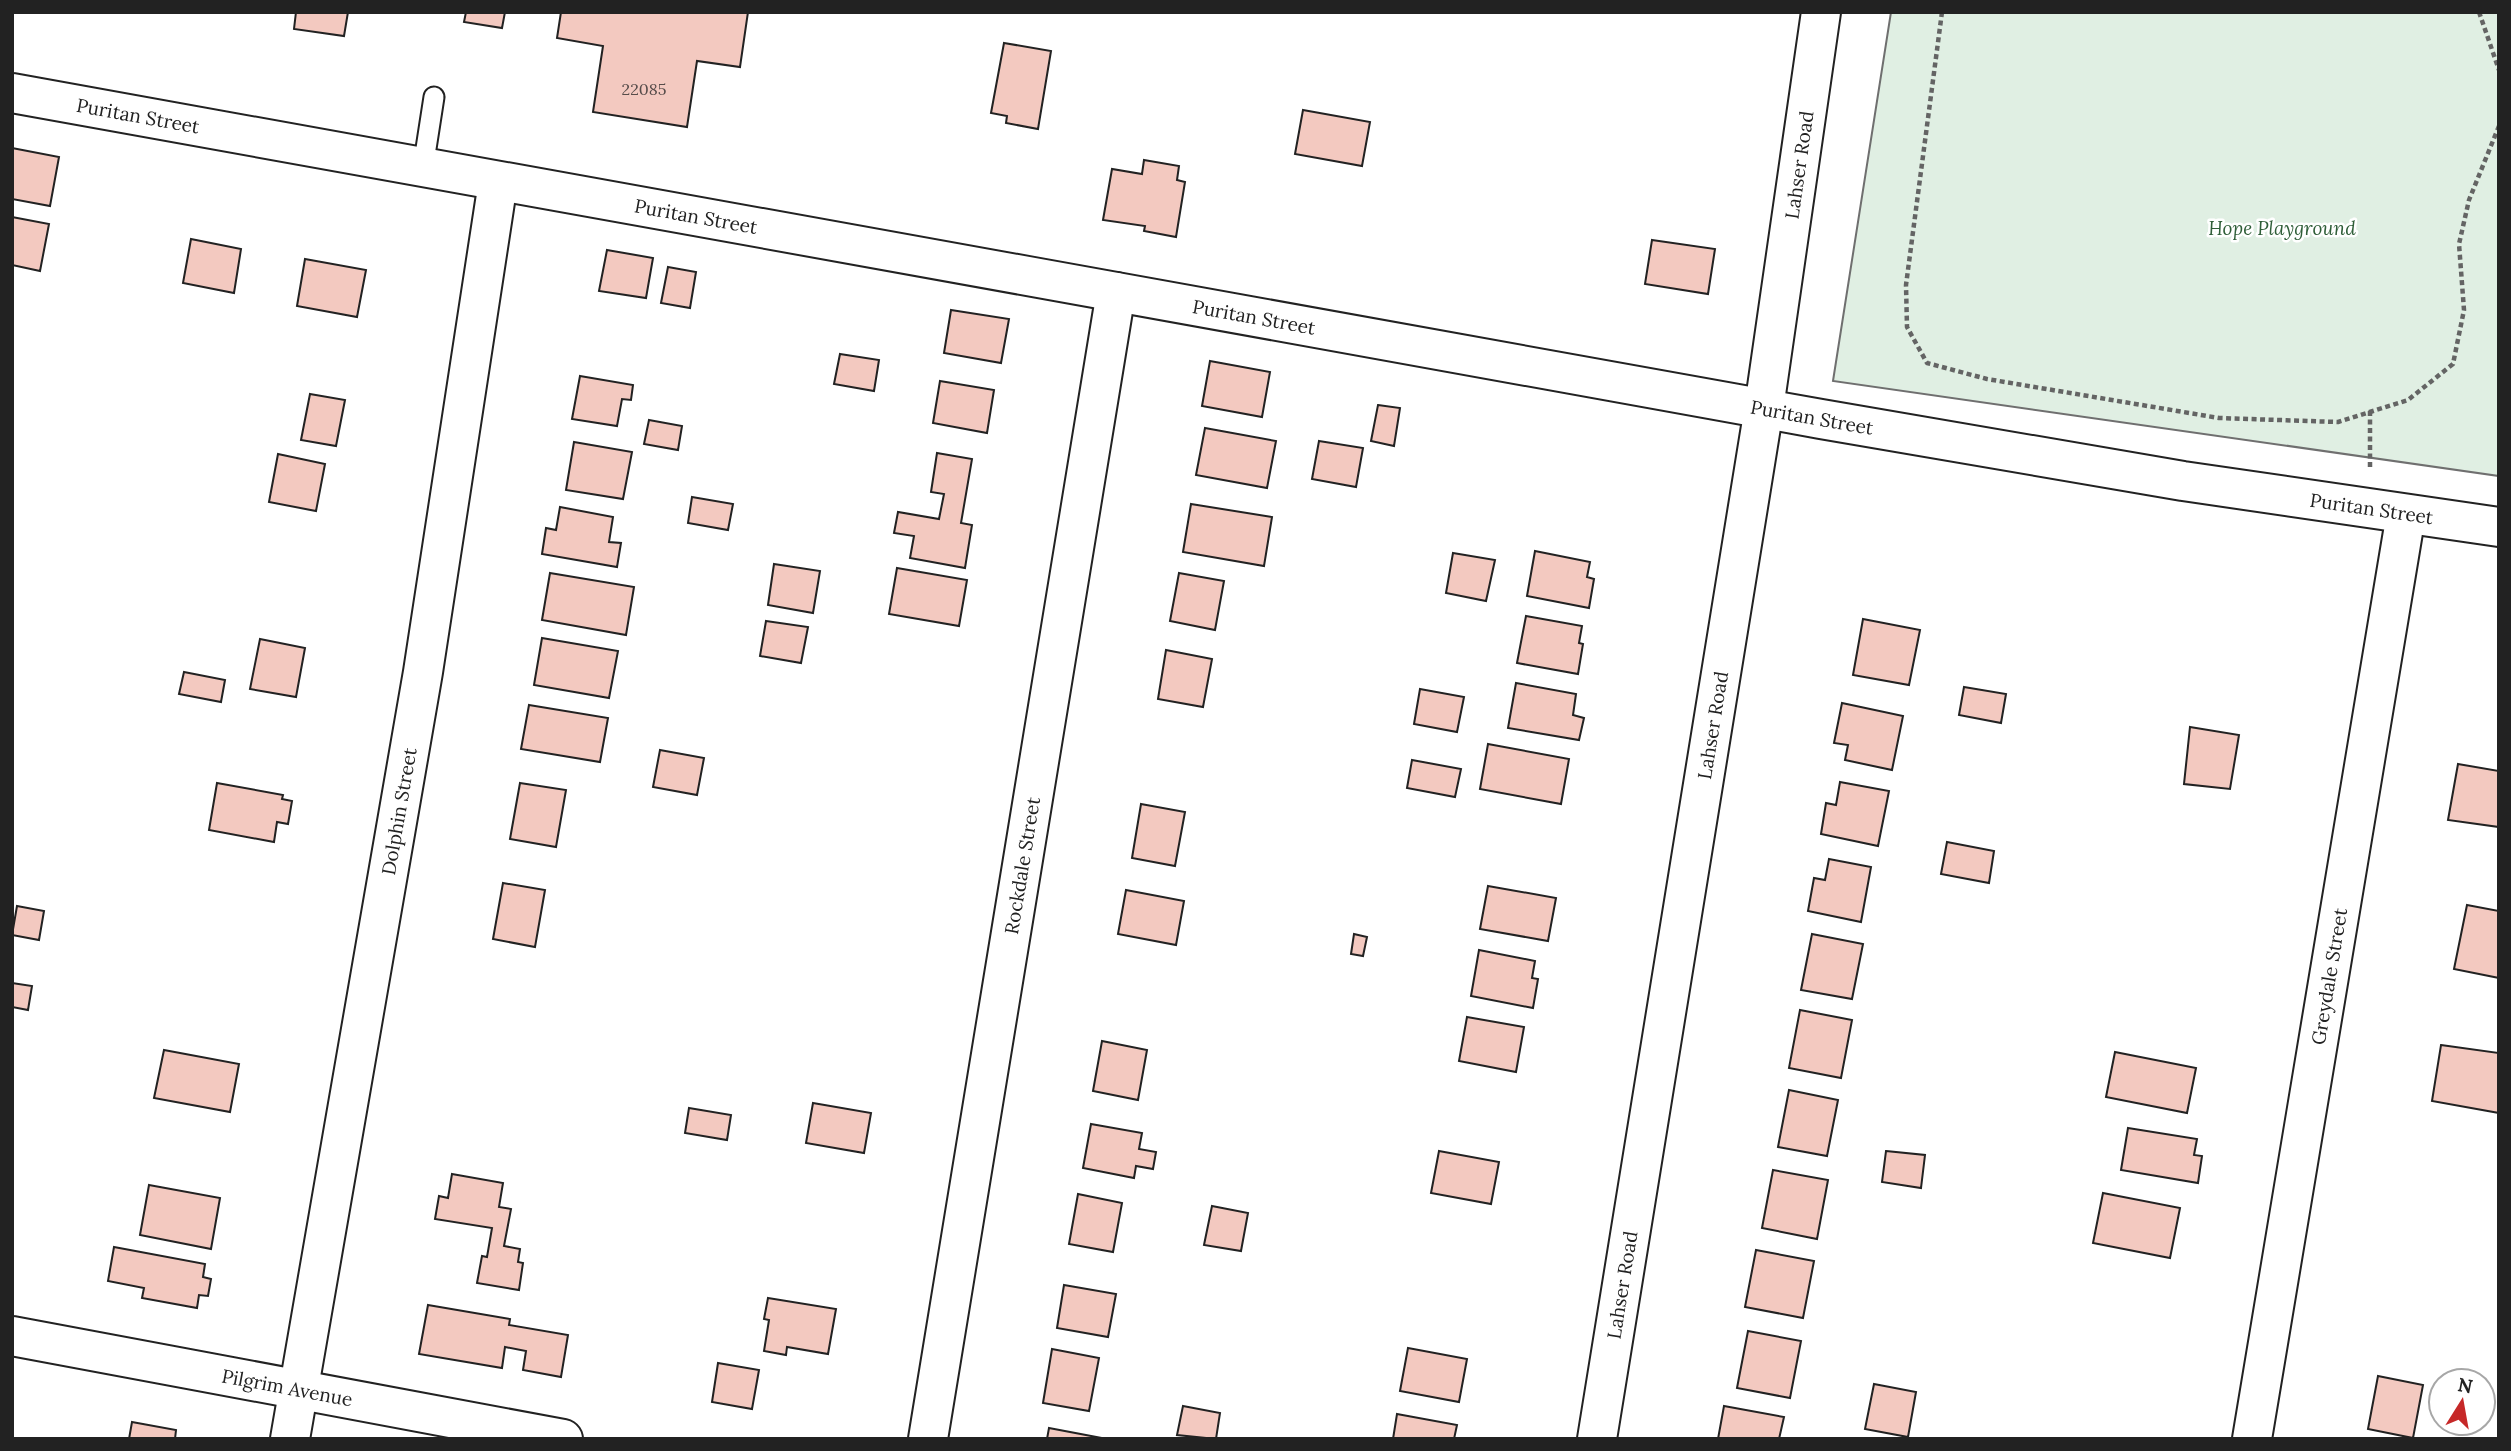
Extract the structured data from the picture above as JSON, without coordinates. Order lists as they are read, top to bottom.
{
  "streets": {
    "street": [
      "Puritan Street",
      "Lahser Road",
      "Dolphin Street",
      "Rockdale Street",
      "Greydale Street",
      "Pilgrim Avenue"
    ]
  },
  "crossings": [
    ["Puritan Street", "Lahser Road"],
    ["Puritan Street", "Dolphin Street"],
    ["Puritan Street", "Rockdale Street"],
    ["Puritan Street", "Greydale Street"],
    ["Dolphin Street", "Pilgrim Avenue"]
  ],
  "parks": ["Hope Playground"],
  "house_numbers": ["22085"],
  "north": "top"
}
